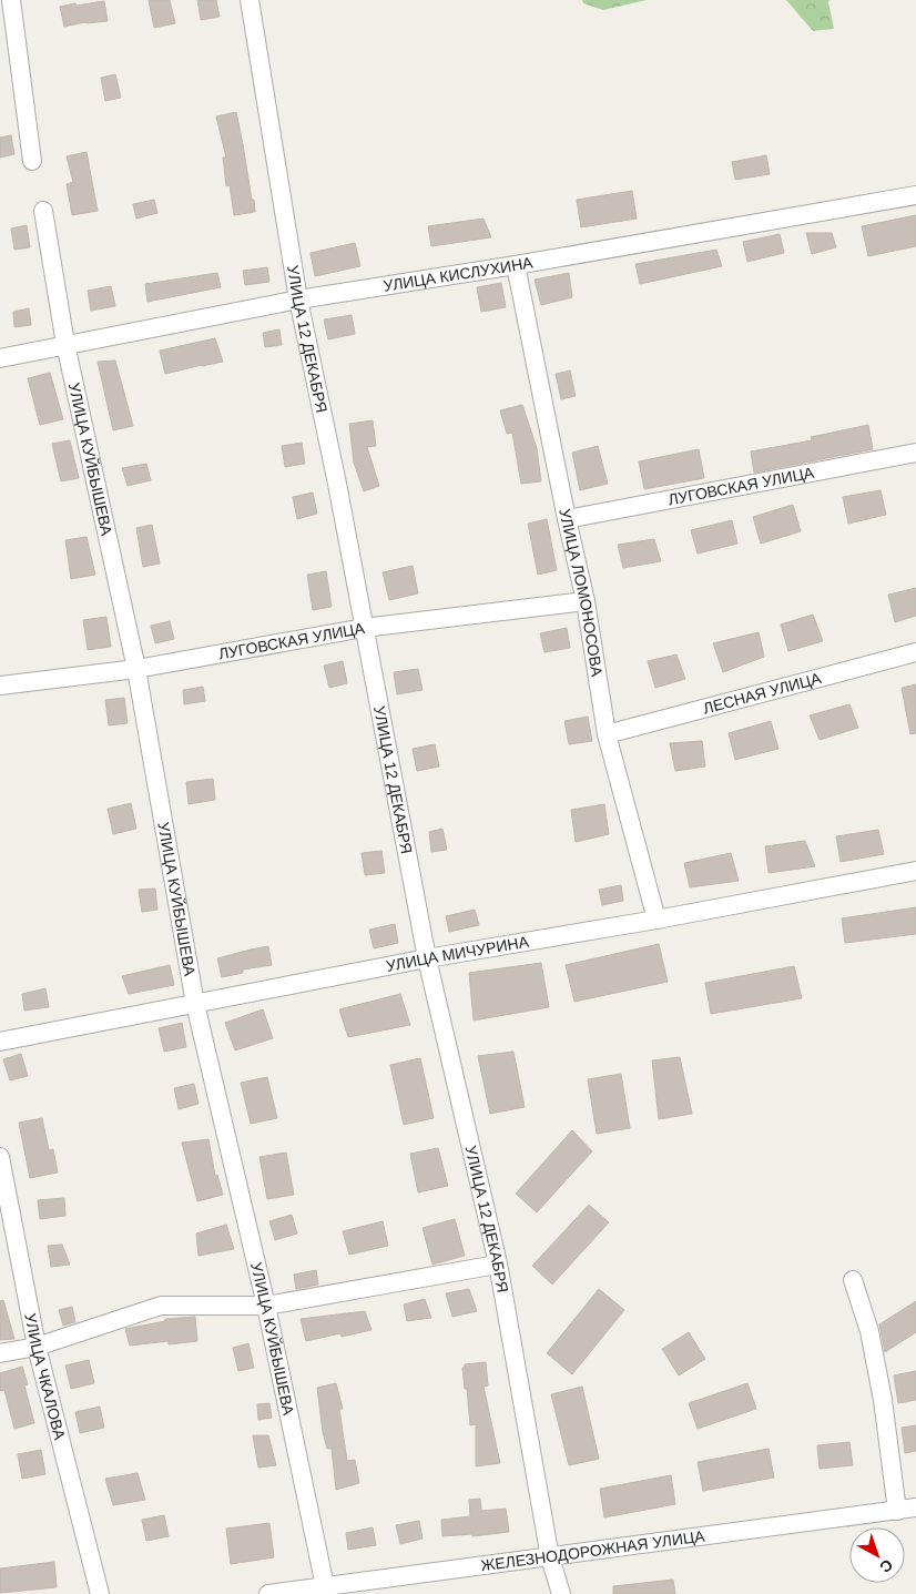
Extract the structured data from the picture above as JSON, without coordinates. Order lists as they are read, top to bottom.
{
  "streets": {
    "street": [
      "УЛИЦА КИСЛУХИНА",
      "УЛИЦА 12 ДЕКАБРЯ",
      "УЛИЦА КУЙБЫШЕВА",
      "ЛУГОВСКАЯ УЛИЦА",
      "УЛИЦА ЛОМОНОСОВА",
      "ЛЕСНАЯ УЛИЦА",
      "УЛИЦА МИЧУРИНА",
      "УЛИЦА ЧКАЛОВА",
      "ЖЕЛЕЗНОДОРОЖНАЯ УЛИЦА"
    ]
  },
  "crossings": [
    ["УЛИЦА КИСЛУХИНА", "УЛИЦА 12 ДЕКАБРЯ"],
    ["УЛИЦА КИСЛУХИНА", "УЛИЦА КУЙБЫШЕВА"],
    ["УЛИЦА КИСЛУХИНА", "УЛИЦА ЛОМОНОСОВА"],
    ["УЛИЦА 12 ДЕКАБРЯ", "ЛУГОВСКАЯ УЛИЦА"],
    ["УЛИЦА 12 ДЕКАБРЯ", "УЛИЦА МИЧУРИНА"],
    ["УЛИЦА 12 ДЕКАБРЯ", "ЖЕЛЕЗНОДОРОЖНАЯ УЛИЦА"],
    ["УЛИЦА КУЙБЫШЕВА", "ЛУГОВСКАЯ УЛИЦА"],
    ["УЛИЦА КУЙБЫШЕВА", "УЛИЦА МИЧУРИНА"],
    ["УЛИЦА КУЙБЫШЕВА", "ЖЕЛЕЗНОДОРОЖНАЯ УЛИЦА"],
    ["ЛУГОВСКАЯ УЛИЦА", "УЛИЦА ЛОМОНОСОВА"],
    ["УЛИЦА ЛОМОНОСОВА", "ЛЕСНАЯ УЛИЦА"],
    ["УЛИЦА ЛОМОНОСОВА", "УЛИЦА МИЧУРИНА"]
  ],
  "north": "bottom right"
}
